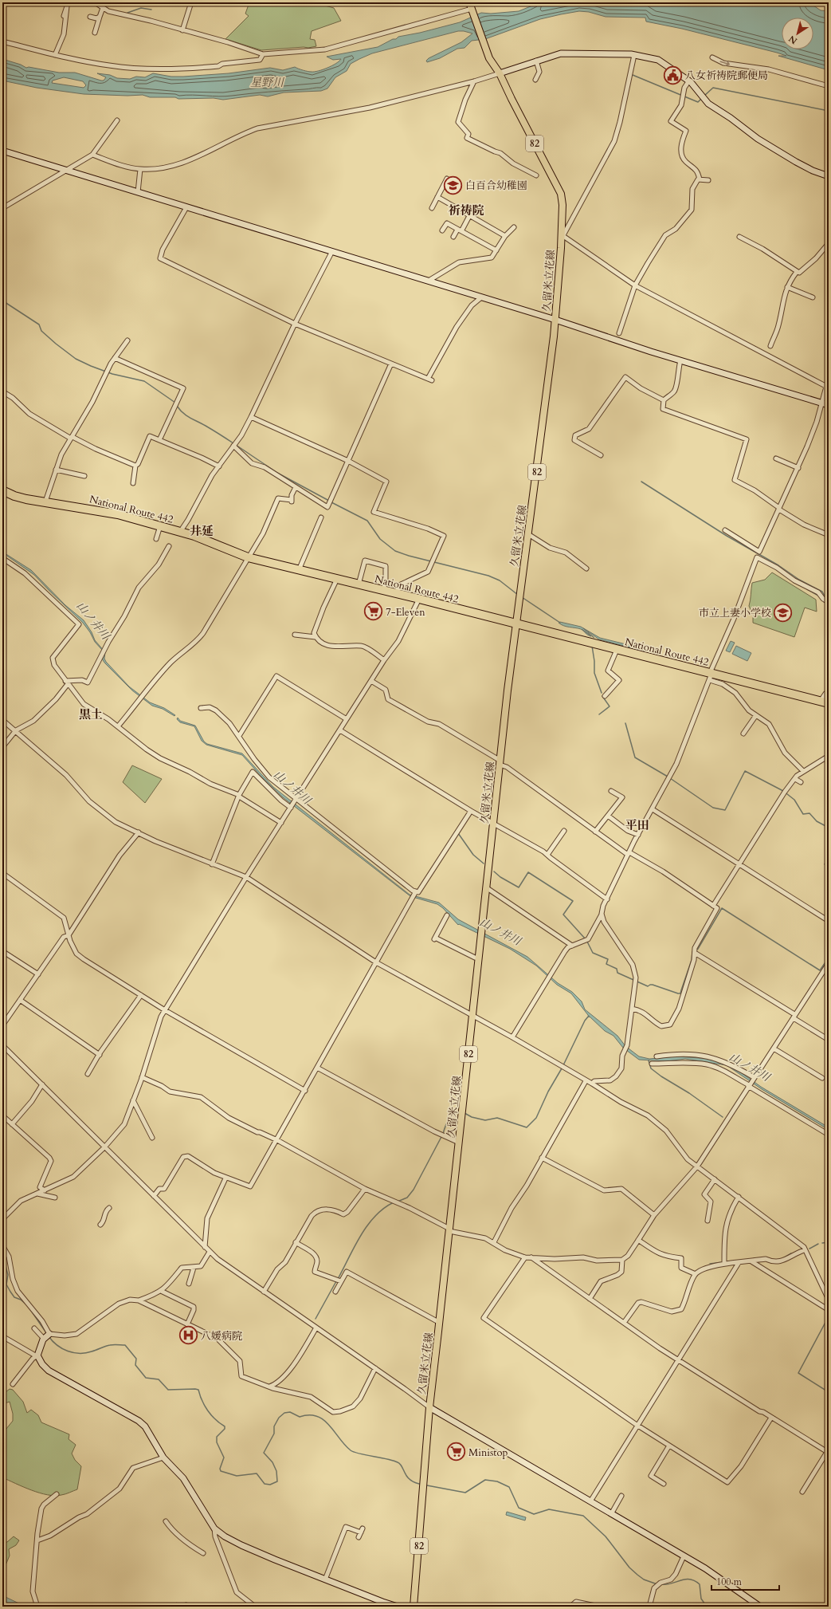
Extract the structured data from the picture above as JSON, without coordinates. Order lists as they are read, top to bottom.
{
  "streets": {
    "highway": ["National Route 442"],
    "main road": ["82", "久留米立花線"]
  },
  "crossings": [
    ["久留米立花線", "National Route 442"]
  ],
  "districts": [
    "祈祷院",
    "井延",
    "黒土",
    "平田"
  ],
  "water": ["星野川", "山ノ井川"],
  "places": {
    "public building": ["八女祈祷院郵便局"],
    "school or university": ["白百合幼稚園", "市立上妻小学校"],
    "supermarket": ["7-Eleven", "Ministop"],
    "hospital": ["八媛病院"]
  },
  "scale_bar": "100 m",
  "north": "bottom left"
}
